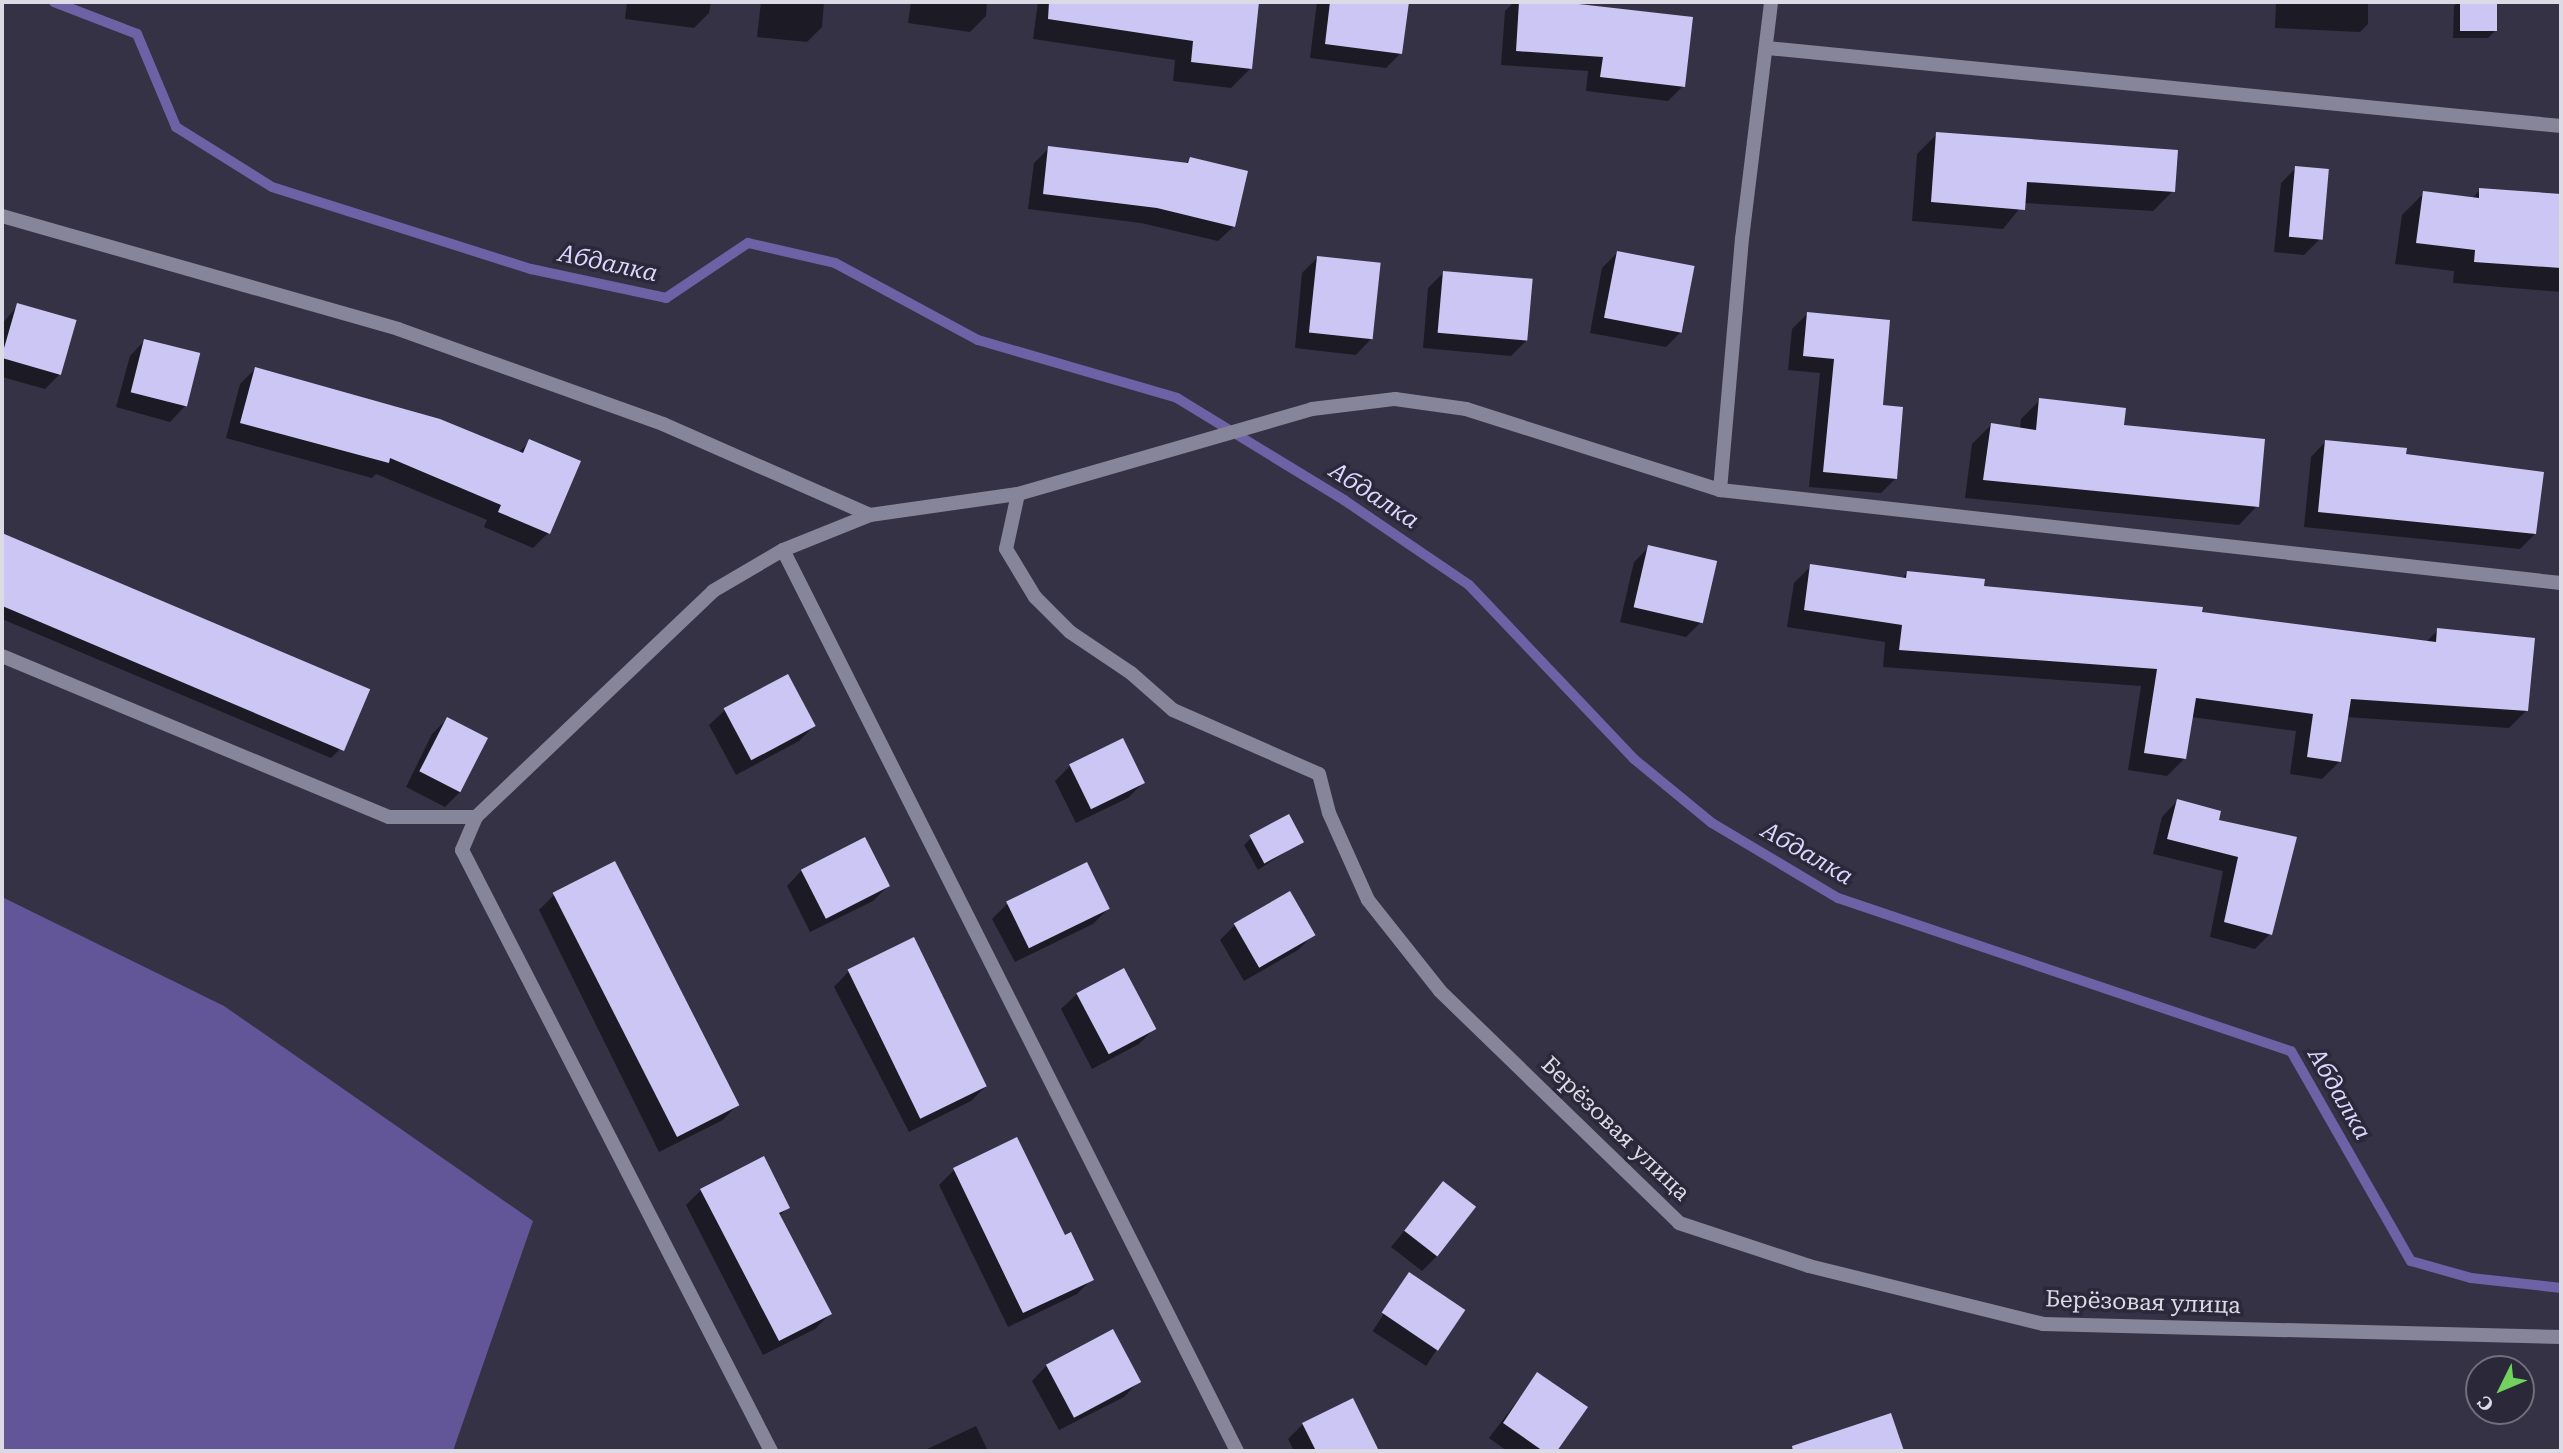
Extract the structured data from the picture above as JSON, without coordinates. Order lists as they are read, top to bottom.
{
  "streets": {
    "street": ["Берёзовая улица"]
  },
  "water": ["Абдалка"],
  "north": "bottom left"
}
